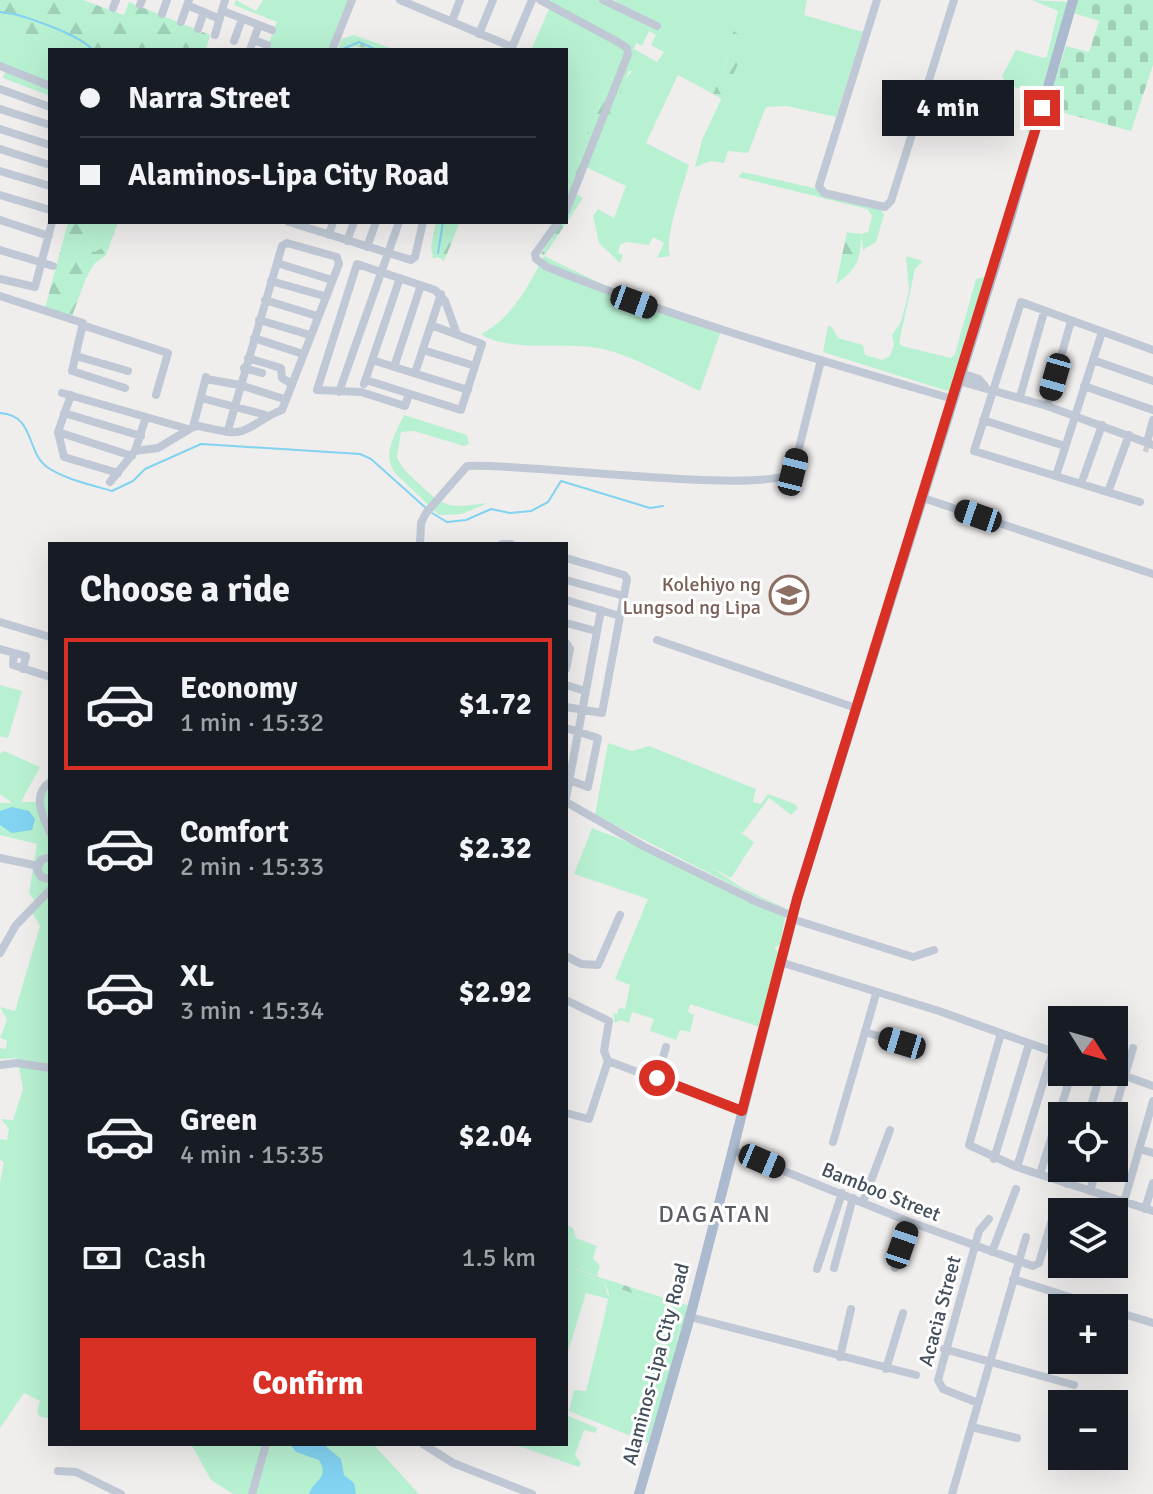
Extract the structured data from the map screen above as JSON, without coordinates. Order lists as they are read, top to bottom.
{
  "streets": {
    "main road": ["Alaminos-Lipa City Road"],
    "street": ["Bamboo Street", "Acacia Street"]
  },
  "crossings": [
    ["Bamboo Street", "Acacia Street"],
    ["Bamboo Street", "Alaminos-Lipa City Road"]
  ],
  "districts": ["DAGATAN"],
  "places": {
    "school or university": ["Kolehiyo ng Lungsod ng Lipa"]
  },
  "north": "bottom right",
  "page": {
    "banner": ["Narra Street", "Alaminos-Lipa City Road"],
    "bubble": "4 min",
    "heading": "Choose a ride",
    "list": [
      {
        "name": "Economy",
        "note": "1 min · 15:32",
        "value": "$1.72"
      },
      {
        "name": "Comfort",
        "note": "2 min · 15:33",
        "value": "$2.32"
      },
      {
        "name": "XL",
        "note": "3 min · 15:34",
        "value": "$2.92"
      },
      {
        "name": "Green",
        "note": "4 min · 15:35",
        "value": "$2.04"
      }
    ],
    "map_buttons": ["+", "−"],
    "pay": ["Cash", "1.5 km"],
    "buttons": "Confirm"
  }
}
